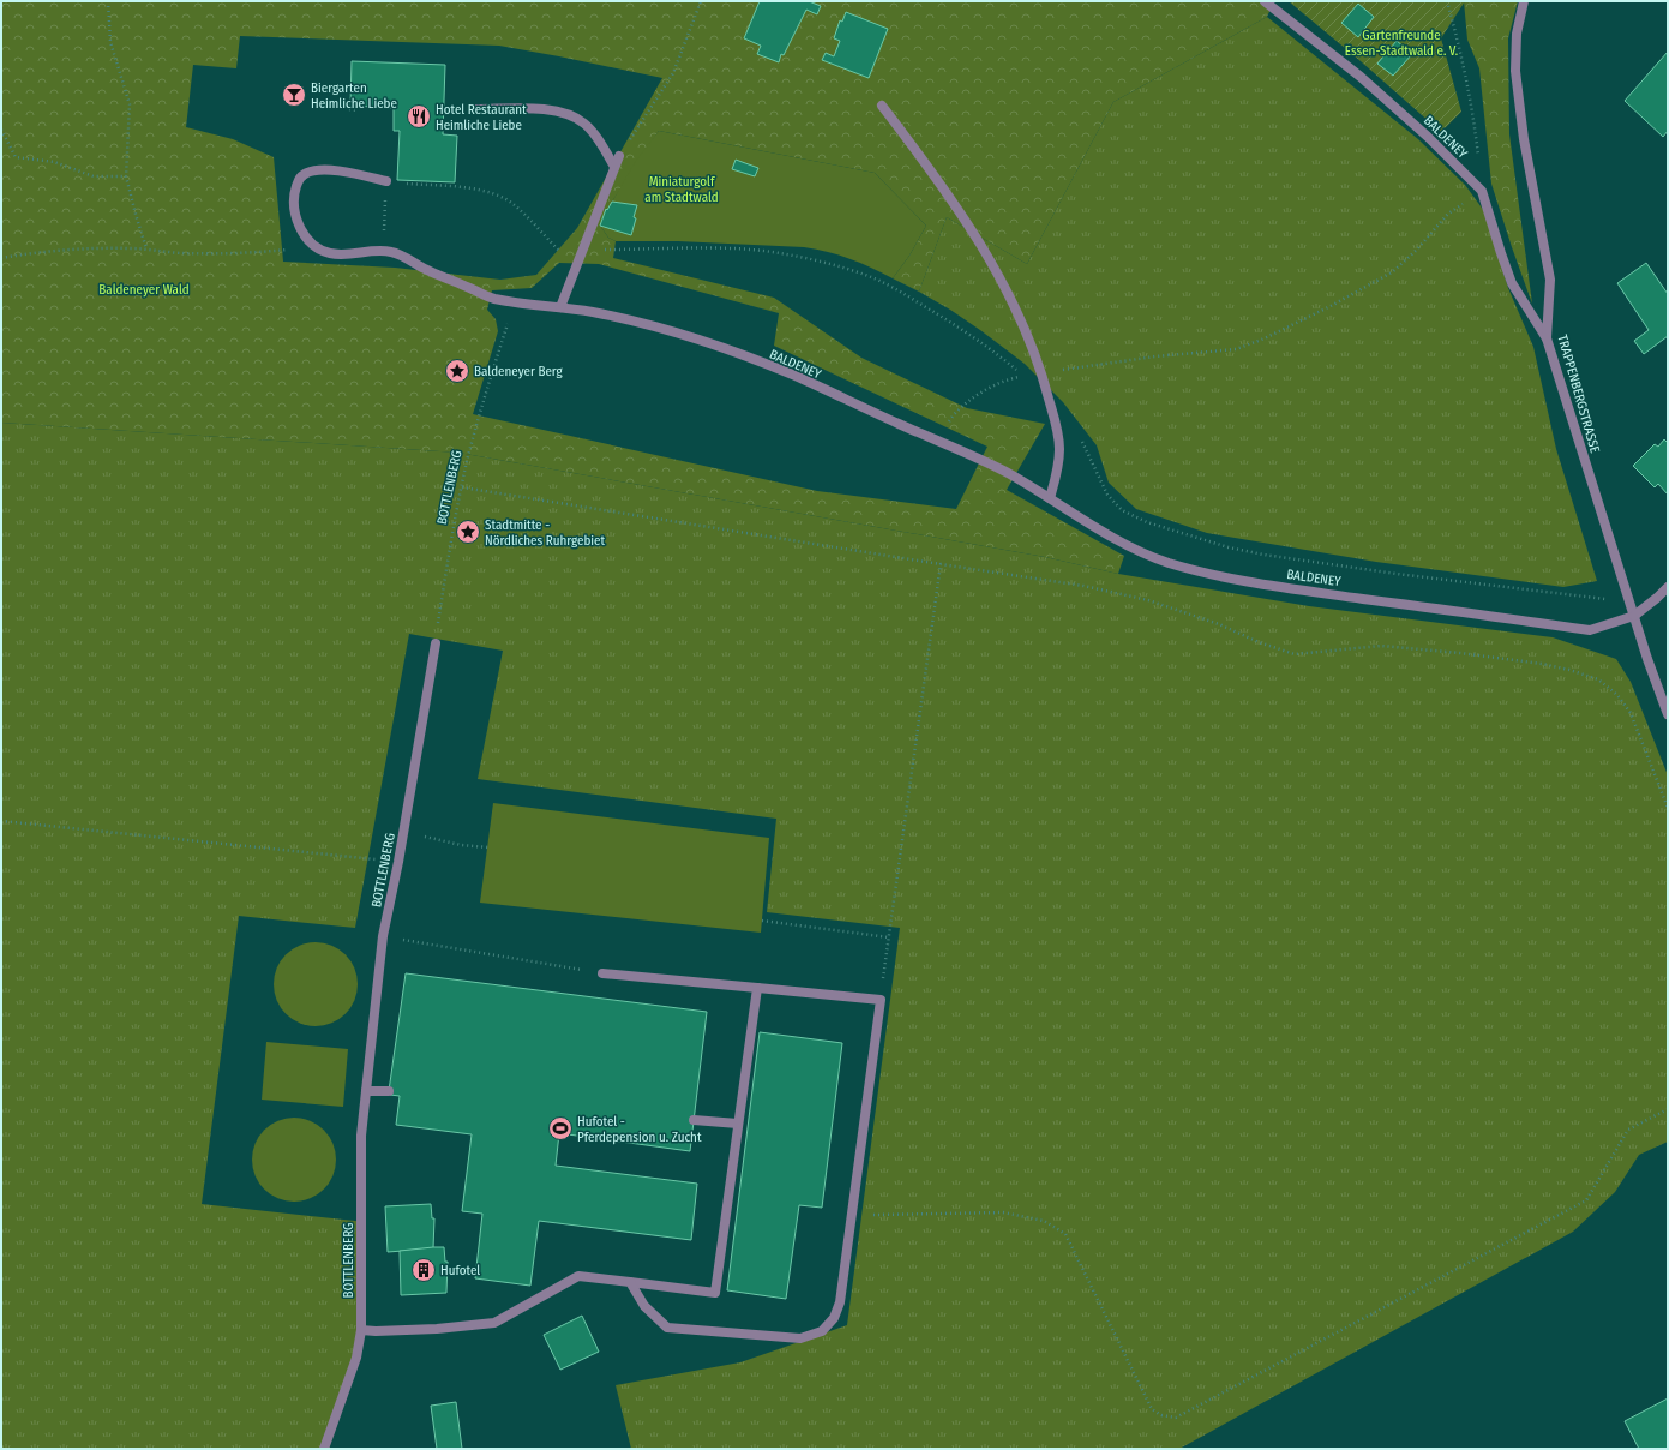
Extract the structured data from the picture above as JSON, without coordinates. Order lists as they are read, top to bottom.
{
  "streets": {
    "street": ["BALDENEY", "TRAPPENBERGSTRASSE", "BOTTLENBERG"]
  },
  "crossings": [
    ["BALDENEY", "TRAPPENBERGSTRASSE"],
    ["BALDENEY", "BOTTLENBERG"]
  ],
  "parks": ["Gartenfreunde Essen-Stadtwald e. V.", "Miniaturgolf am Stadtwald", "Baldeneyer Wald"],
  "places": {
    "bar": ["Biergarten Heimliche Liebe"],
    "restaurant": ["Hotel Restaurant Heimliche Liebe"],
    "place": ["Baldeneyer Berg", "Stadtmitte - Nördliches Ruhrgebiet"],
    "sports": ["Hufotel - Pferdepension u. Zucht"],
    "building": ["Hufotel"]
  }
}
